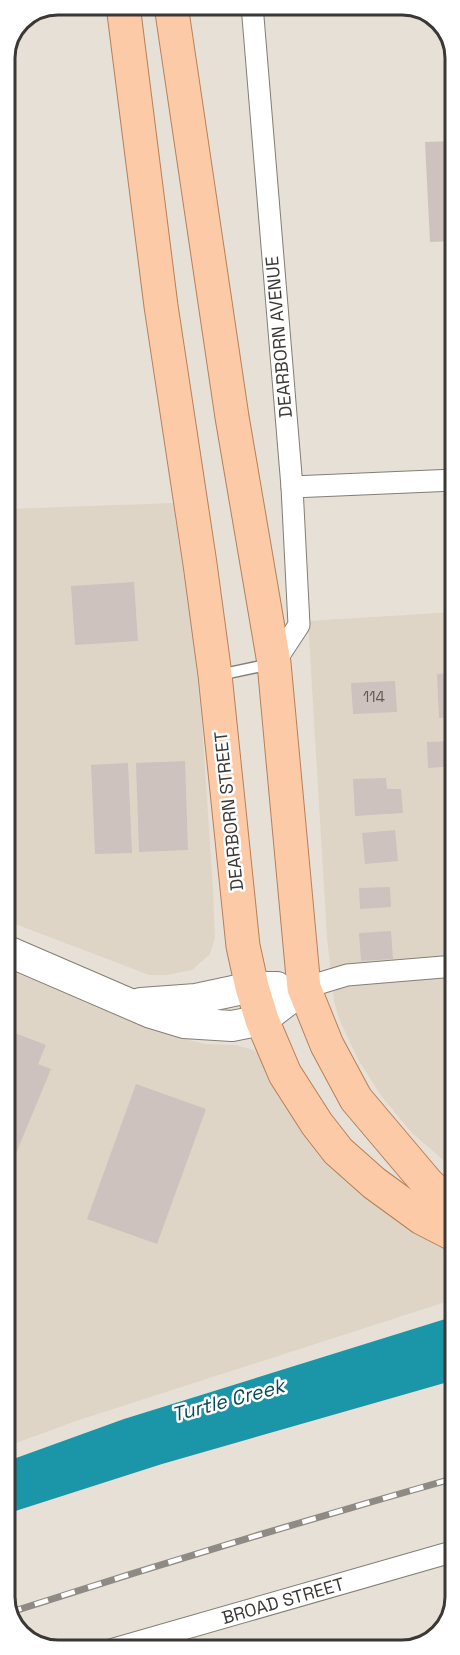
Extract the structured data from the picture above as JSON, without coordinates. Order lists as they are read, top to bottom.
{
  "streets": {
    "main road": ["DEARBORN STREET"],
    "street": ["DEARBORN AVENUE", "BROAD STREET"]
  },
  "water": ["Turtle Creek"],
  "house_numbers": ["114"]
}
